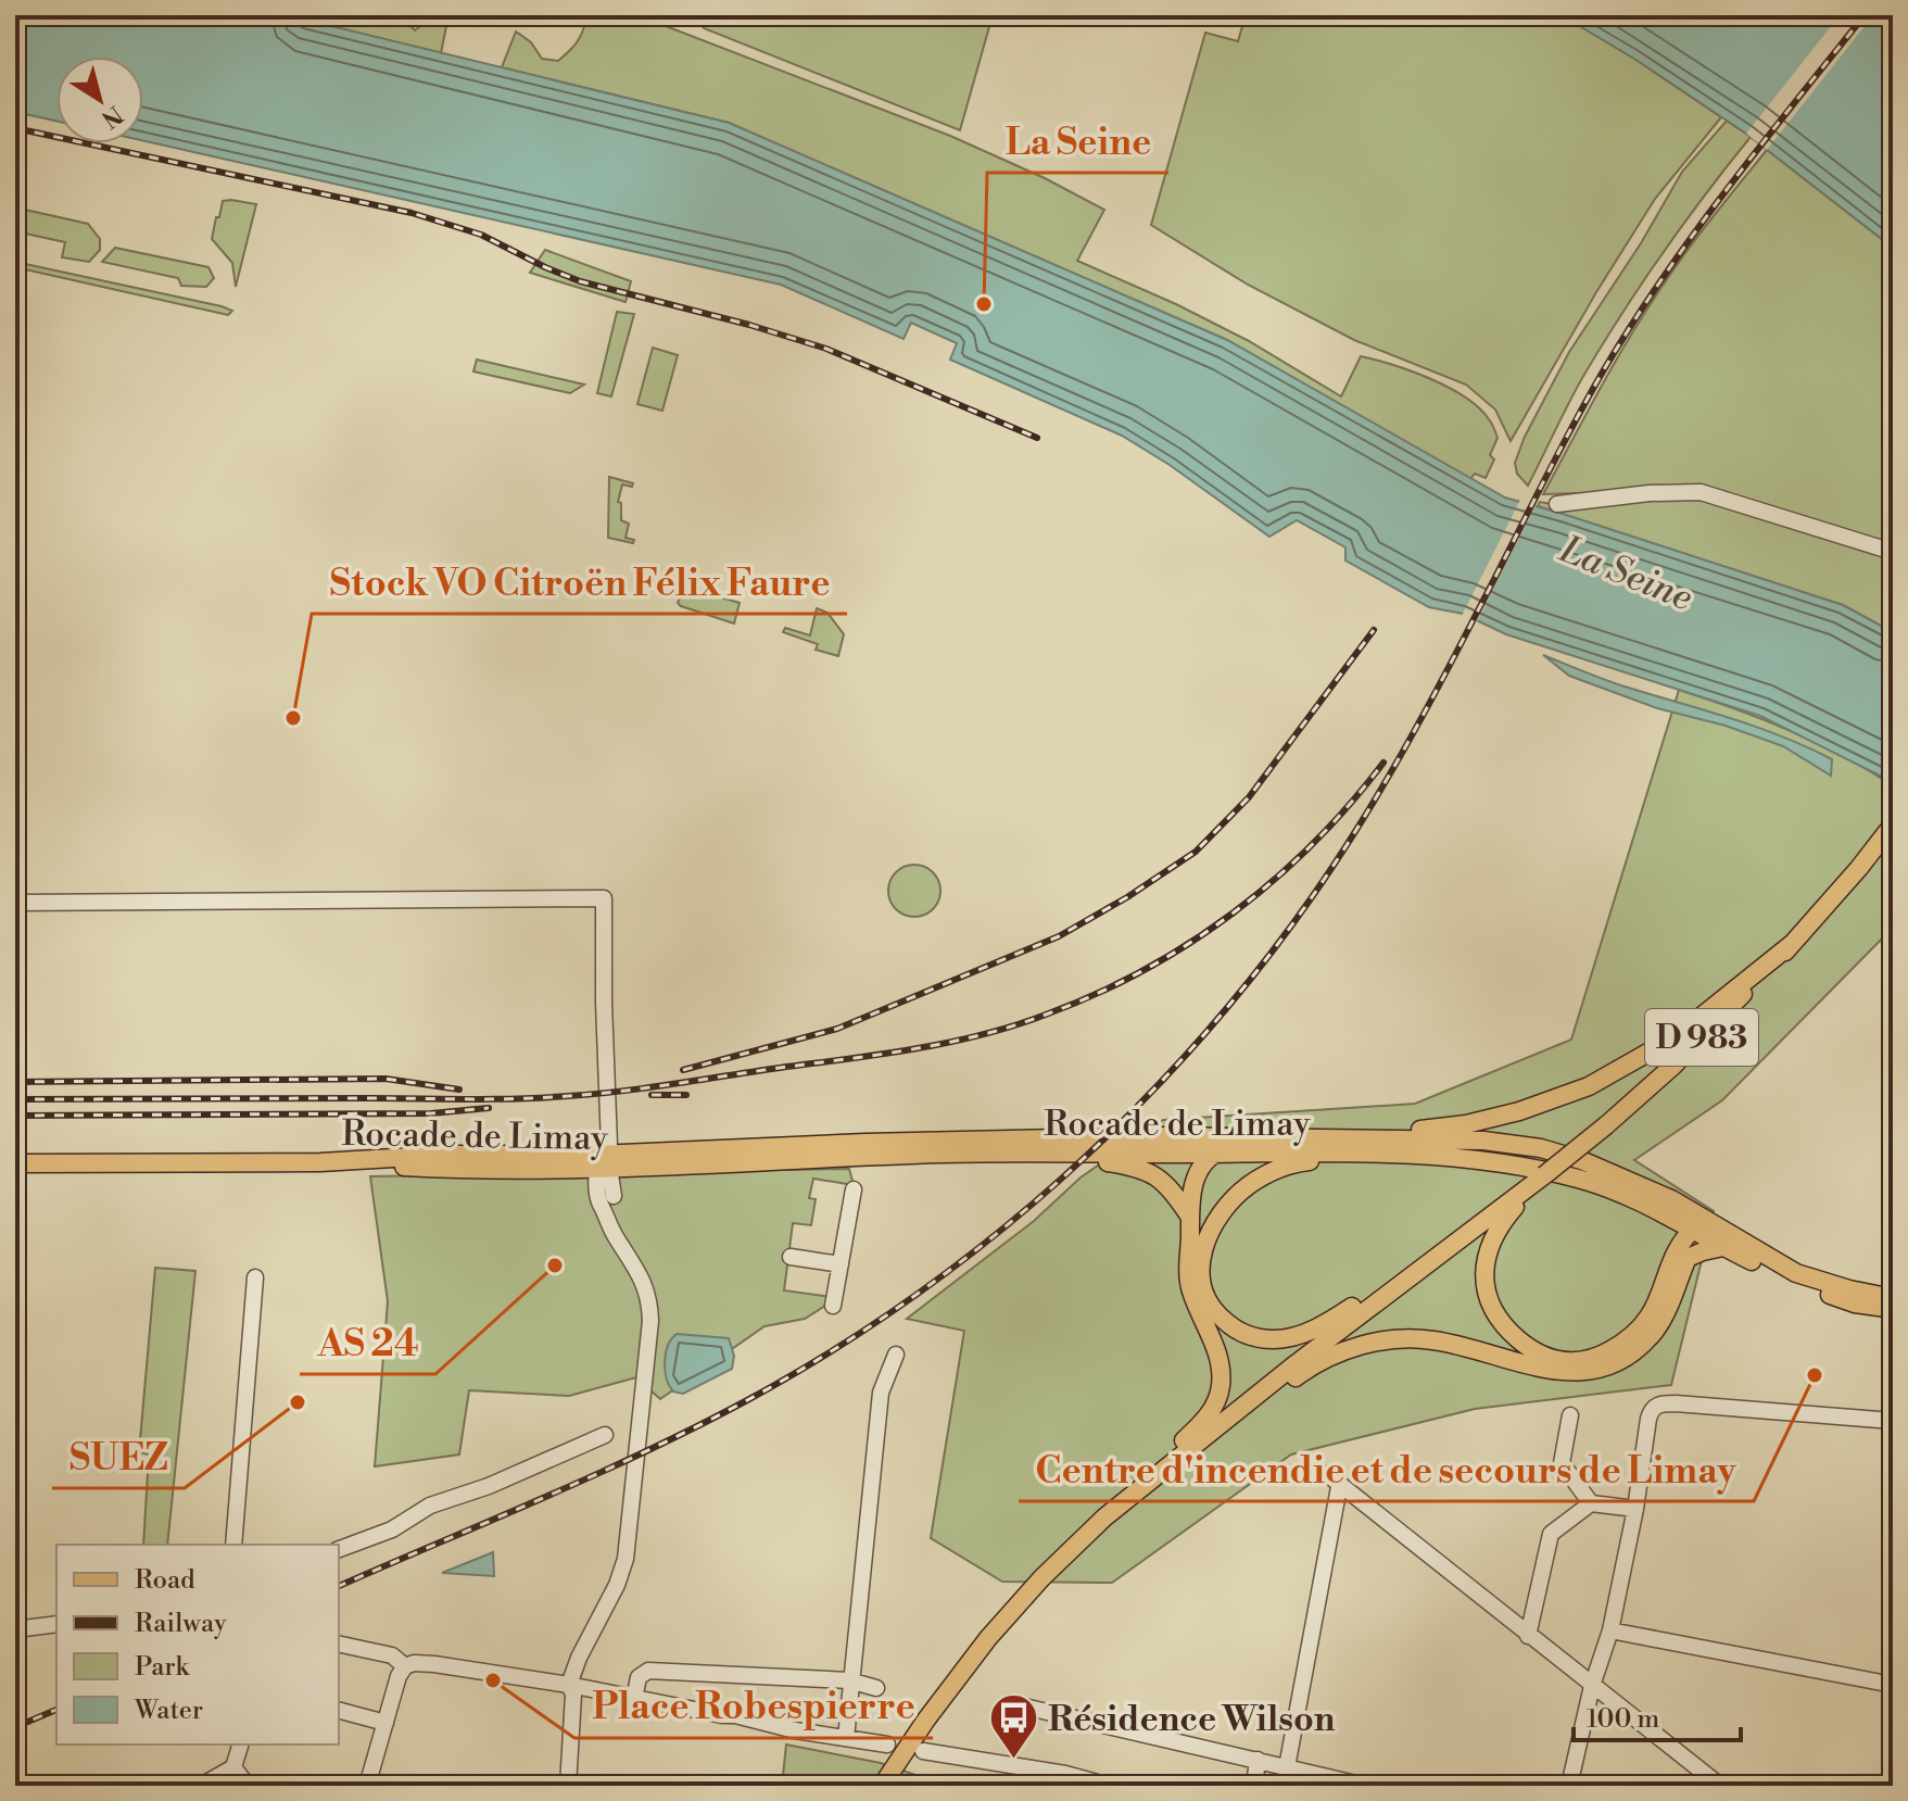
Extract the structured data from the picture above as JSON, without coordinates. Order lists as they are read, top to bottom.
{
  "streets": {
    "main road": ["D 983", "Rocade de Limay"]
  },
  "water": ["La Seine"],
  "places": {
    "other": [
      "La Seine",
      "Stock VO Citroën Félix Faure",
      "AS 24",
      "Centre d'incendie et de secours de Limay",
      "SUEZ",
      "Place Robespierre"
    ],
    "bus stop": ["Résidence Wilson"]
  },
  "legend": [
    "Road",
    "Railway",
    "Park",
    "Water"
  ],
  "scale_bar": "100 m",
  "north": "bottom right"
}
